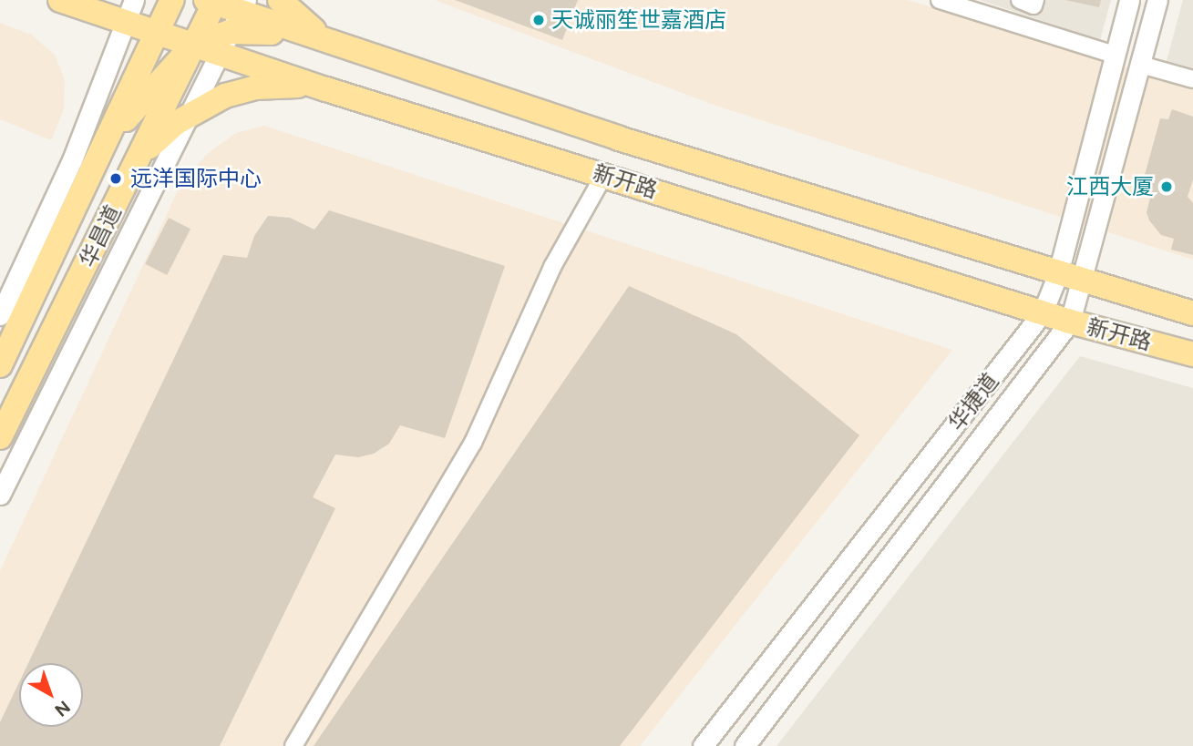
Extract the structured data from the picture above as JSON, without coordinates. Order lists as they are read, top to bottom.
{
  "streets": {
    "main road": ["新开路", "华昌道"],
    "street": ["华捷道"]
  },
  "crossings": [
    ["新开路", "华昌道"],
    ["新开路", "华捷道"]
  ],
  "places": ["天诚丽笙世嘉酒店", "远洋国际中心", "江西大厦"],
  "north": "bottom right"
}
